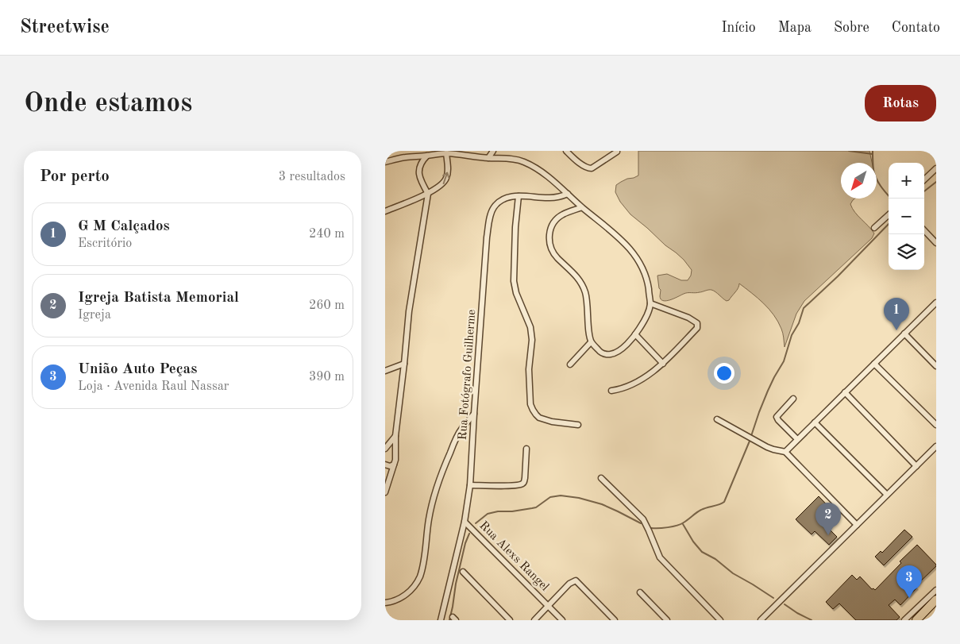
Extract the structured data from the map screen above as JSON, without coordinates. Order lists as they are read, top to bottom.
{
  "streets": {
    "street": ["Rua Fotógrafo Guilherme", "Rua Alexs Rangel"]
  },
  "crossings": [
    ["Rua Fotógrafo Guilherme", "Rua Alexs Rangel"]
  ],
  "north": "bottom left",
  "page": {
    "header": "Streetwise",
    "nav": [
      "Início",
      "Mapa",
      "Sobre",
      "Contato"
    ],
    "buttons": "Rotas",
    "title": "Onde estamos",
    "heading": ["Por perto", "3 resultados"],
    "map_buttons": ["+", "−"],
    "list": [
      {
        "mark": "1",
        "name": "G M Calçados",
        "note": "Escritório",
        "value": "240 m"
      },
      {
        "mark": "2",
        "name": "Igreja Batista Memorial",
        "note": "Igreja",
        "value": "260 m"
      },
      {
        "mark": "3",
        "name": "União Auto Peças",
        "note": "Loja · Avenida Raul Nassar",
        "value": "390 m"
      }
    ],
    "pins": ["1", "2", "3"]
  }
}
